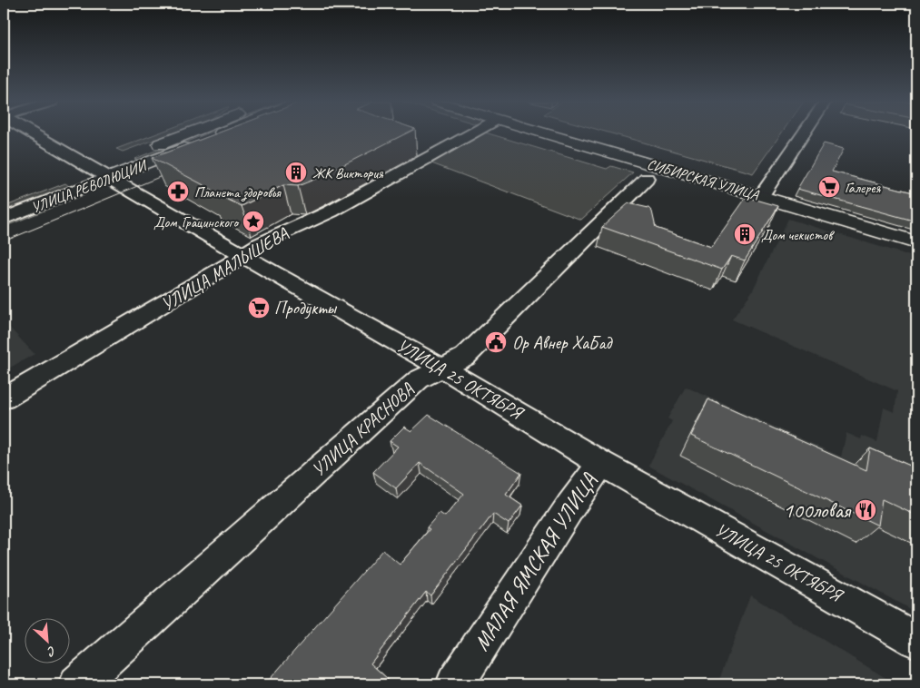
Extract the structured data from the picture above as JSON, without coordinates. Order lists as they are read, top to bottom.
{
  "streets": {
    "main road": ["СИБИРСКАЯ УЛИЦА", "УЛИЦА РЕВОЛЮЦИИ"],
    "street": [
      "УЛИЦА МАЛЫШЕВА",
      "УЛИЦА 25 ОКТЯБРЯ",
      "УЛИЦА КРАСНОВА",
      "МАЛАЯ ЯМСКАЯ УЛИЦА"
    ]
  },
  "crossings": [
    ["УЛИЦА РЕВОЛЮЦИИ", "УЛИЦА 25 ОКТЯБРЯ"],
    ["УЛИЦА МАЛЫШЕВА", "УЛИЦА 25 ОКТЯБРЯ"],
    ["УЛИЦА 25 ОКТЯБРЯ", "УЛИЦА КРАСНОВА"],
    ["УЛИЦА 25 ОКТЯБРЯ", "МАЛАЯ ЯМСКАЯ УЛИЦА"]
  ],
  "places": {
    "building": ["ЖК Виктория", "Дом чекистов"],
    "supermarket": ["Галерея", "Продукты"],
    "pharmacy": ["Планета здоровья"],
    "place": ["Дом Грацинского"],
    "public building": ["Ор Авнер ХаБад"],
    "restaurant": ["100ловая"]
  },
  "north": "bottom right"
}
